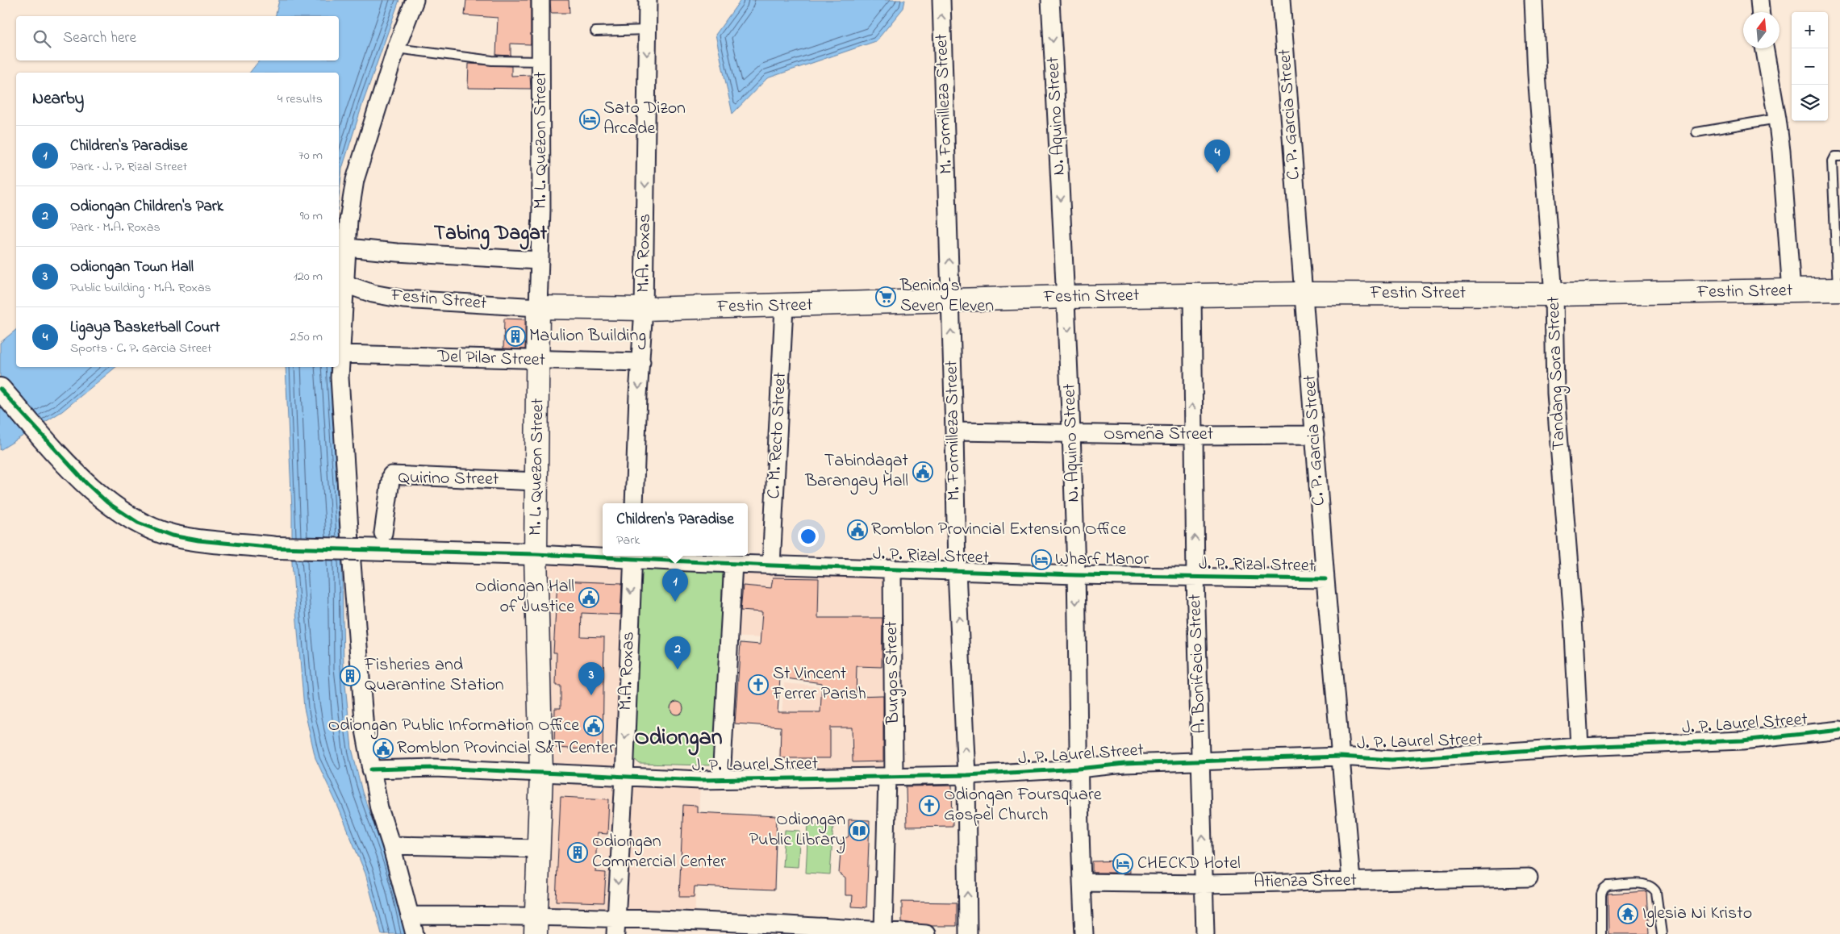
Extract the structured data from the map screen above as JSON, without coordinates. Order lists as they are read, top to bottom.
{
  "streets": {
    "main road": ["M. L. Quezon Street", "Festin Street"],
    "street": [
      "M. Formilleza Street",
      "C. P. Garcia Street",
      "N. Aquino Street",
      "M.A. Roxas",
      "Del Pilar Street",
      "Tandang Sora Street",
      "Osmeña Street",
      "C. M. Recto Street",
      "Quirino Street",
      "J. P. Rizal Street",
      "A. Bonifacio Street",
      "Burgos Street",
      "J. P. Laurel Street",
      "Atienza Street"
    ]
  },
  "crossings": [
    ["M. Formilleza Street", "Festin Street"],
    ["M. Formilleza Street", "Osmeña Street"],
    ["M. Formilleza Street", "J. P. Rizal Street"],
    ["M. Formilleza Street", "J. P. Laurel Street"],
    ["C. P. Garcia Street", "Festin Street"],
    ["C. P. Garcia Street", "Osmeña Street"],
    ["C. P. Garcia Street", "J. P. Rizal Street"],
    ["C. P. Garcia Street", "J. P. Laurel Street"],
    ["C. P. Garcia Street", "Atienza Street"],
    ["N. Aquino Street", "Festin Street"],
    ["N. Aquino Street", "Osmeña Street"],
    ["N. Aquino Street", "J. P. Rizal Street"],
    ["N. Aquino Street", "J. P. Laurel Street"],
    ["N. Aquino Street", "Atienza Street"],
    ["M. L. Quezon Street", "Festin Street"],
    ["M. L. Quezon Street", "Del Pilar Street"],
    ["M. L. Quezon Street", "Quirino Street"],
    ["M. L. Quezon Street", "J. P. Rizal Street"],
    ["M. L. Quezon Street", "J. P. Laurel Street"],
    ["M.A. Roxas", "Festin Street"],
    ["M.A. Roxas", "Del Pilar Street"],
    ["M.A. Roxas", "J. P. Rizal Street"],
    ["M.A. Roxas", "J. P. Laurel Street"],
    ["Festin Street", "Tandang Sora Street"],
    ["Festin Street", "C. M. Recto Street"],
    ["Festin Street", "A. Bonifacio Street"],
    ["Tandang Sora Street", "J. P. Laurel Street"],
    ["Osmeña Street", "A. Bonifacio Street"],
    ["C. M. Recto Street", "J. P. Rizal Street"],
    ["J. P. Rizal Street", "A. Bonifacio Street"],
    ["J. P. Rizal Street", "Burgos Street"],
    ["A. Bonifacio Street", "J. P. Laurel Street"],
    ["A. Bonifacio Street", "Atienza Street"],
    ["Burgos Street", "J. P. Laurel Street"]
  ],
  "one_way": [
    "M. Formilleza Street",
    "N. Aquino Street",
    "M.A. Roxas",
    "A. Bonifacio Street"
  ],
  "districts": ["Tabing Dagat", "Odiongan"],
  "places": {
    "hotel": ["Sato Dizon Arcade", "Wharf Manor", "CHECKD Hotel"],
    "supermarket": ["Bening's Seven Eleven"],
    "building": ["Maulion Building", "Fisheries and Quarantine Station", "Odiongan Commercial Center"],
    "public building": [
      "Tabindagat Barangay Hall",
      "Romblon Provincial Extension Office",
      "Odiongan Hall of Justice",
      "Odiongan Public Information Office",
      "Romblon Provincial S&T Center"
    ],
    "church": ["St Vincent Ferrer Parish", "Odiongan Foursquare Gospel Church"],
    "library": ["Odiongan Public Library"],
    "temple": ["Iglesia Ni Kristo"]
  },
  "north": "top",
  "page": {
    "map_buttons": ["+", "−"],
    "search": "Search here",
    "heading": ["Nearby", "4 results"],
    "list": [
      {
        "mark": "1",
        "name": "Children's Paradise",
        "note": "Park · J. P. Rizal Street",
        "value": "70 m"
      },
      {
        "mark": "2",
        "name": "Odiongan Children's Park",
        "note": "Park · M.A. Roxas",
        "value": "90 m"
      },
      {
        "mark": "3",
        "name": "Odiongan Town Hall",
        "note": "Public building · M.A. Roxas",
        "value": "120 m"
      },
      {
        "mark": "4",
        "name": "Ligaya Basketball Court",
        "note": "Sports · C. P. Garcia Street",
        "value": "250 m"
      }
    ],
    "pins": [
      "4",
      "1",
      "2",
      "3"
    ],
    "popup": ["Children's Paradise", "Park"]
  }
}
